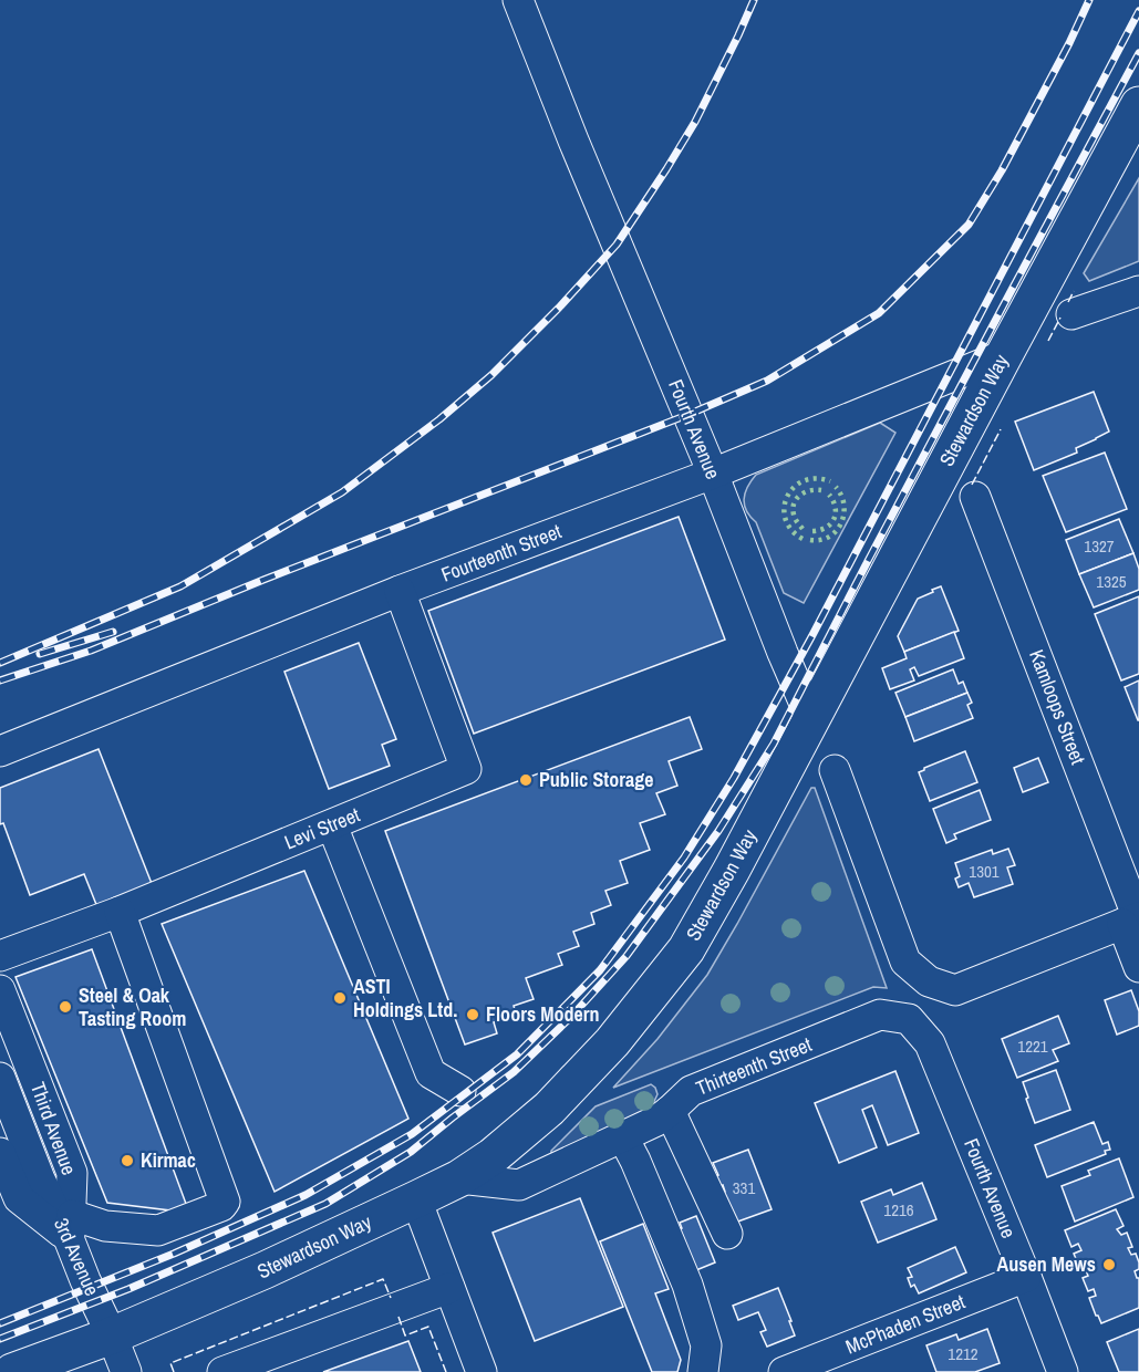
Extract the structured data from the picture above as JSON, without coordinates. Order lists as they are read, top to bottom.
{
  "streets": {
    "main road": ["Stewardson Way"],
    "street": [
      "Fourth Avenue",
      "Fourteenth Street",
      "Kamloops Street",
      "Levi Street",
      "Thirteenth Street",
      "Third Avenue",
      "3rd Avenue",
      "McPhaden Street"
    ]
  },
  "crossings": [
    ["Stewardson Way", "Fourth Avenue"],
    ["Stewardson Way", "Fourteenth Street"],
    ["Stewardson Way", "Thirteenth Street"],
    ["Stewardson Way", "3rd Avenue"],
    ["Fourth Avenue", "Fourteenth Street"],
    ["Fourth Avenue", "Thirteenth Street"],
    ["Fourth Avenue", "McPhaden Street"],
    ["Fourteenth Street", "Levi Street"],
    ["Third Avenue", "3rd Avenue"]
  ],
  "places": [
    "Public Storage",
    "ASTI Holdings Ltd.",
    "Steel & Oak Tasting Room",
    "Floors Modern",
    "Kirmac",
    "Ausen Mews"
  ],
  "house_numbers": [
    "1327",
    "1325",
    "1301",
    "1221",
    "331",
    "1216",
    "1212"
  ]
}
